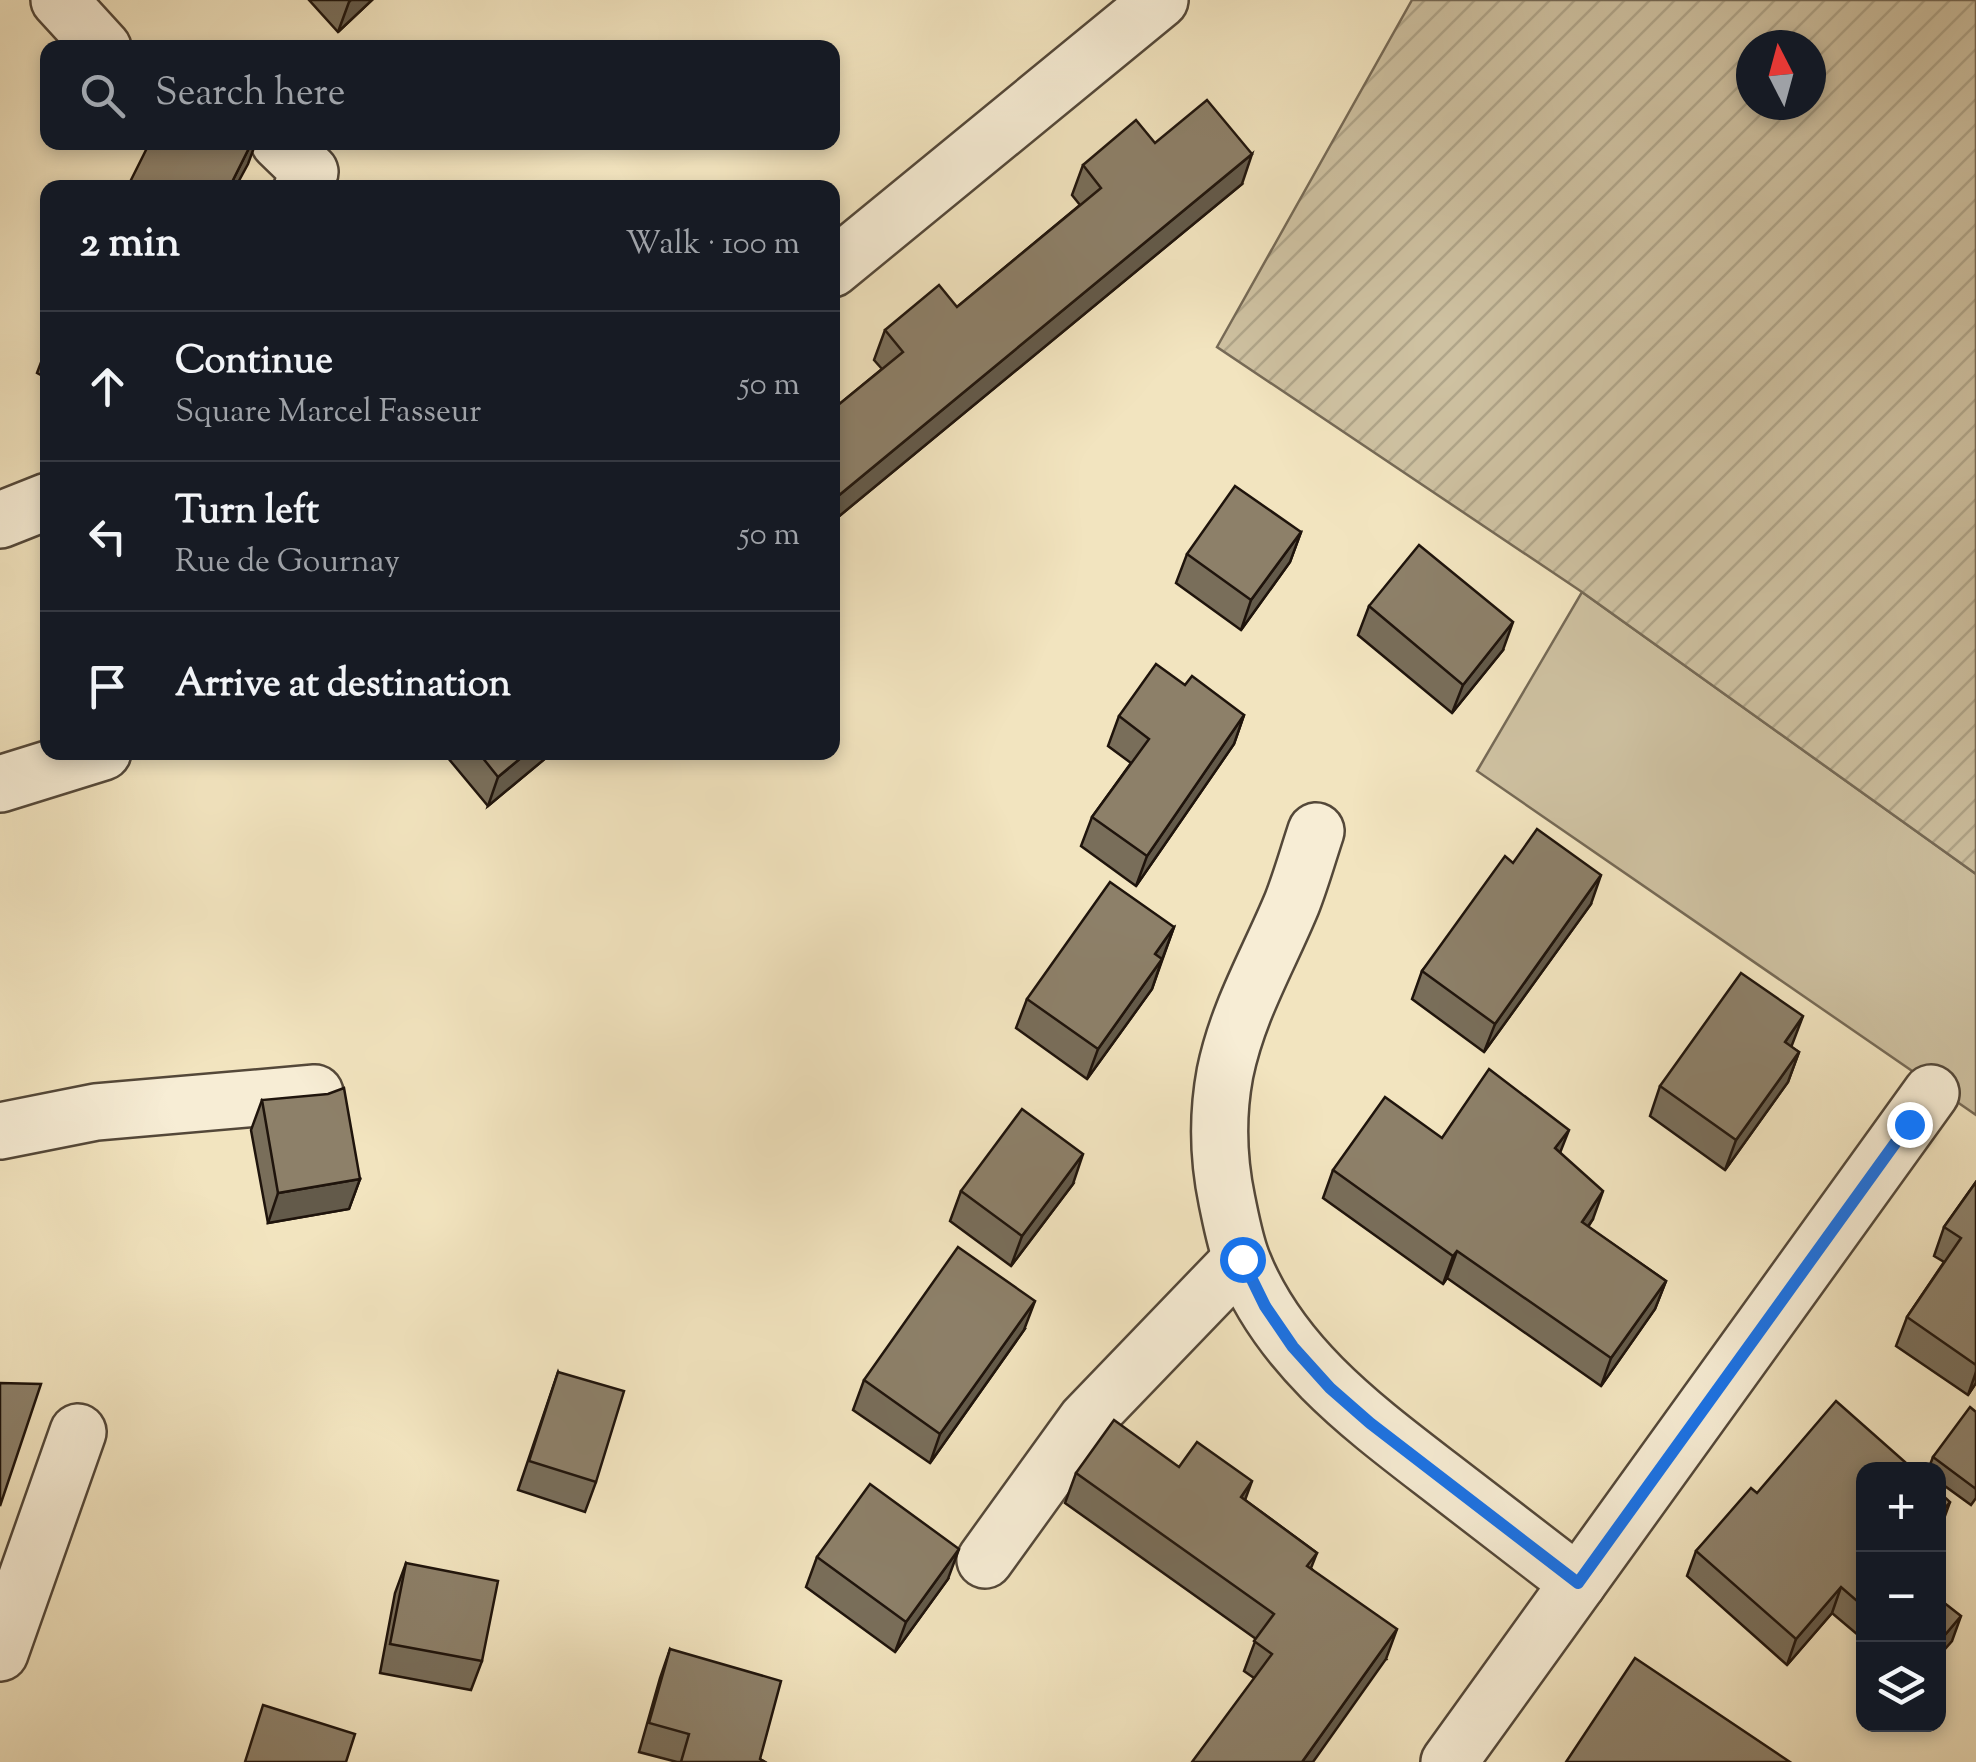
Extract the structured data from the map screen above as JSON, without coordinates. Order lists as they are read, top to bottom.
{
  "north": "top",
  "page": {
    "search": "Search here",
    "heading": ["2 min", "Walk · 100 m"],
    "list": [
      ["Continue", "Square Marcel Fasseur", "50 m"],
      ["Turn left", "Rue de Gournay", "50 m"],
      "Arrive at destination"
    ],
    "map_buttons": ["+", "−"]
  }
}
